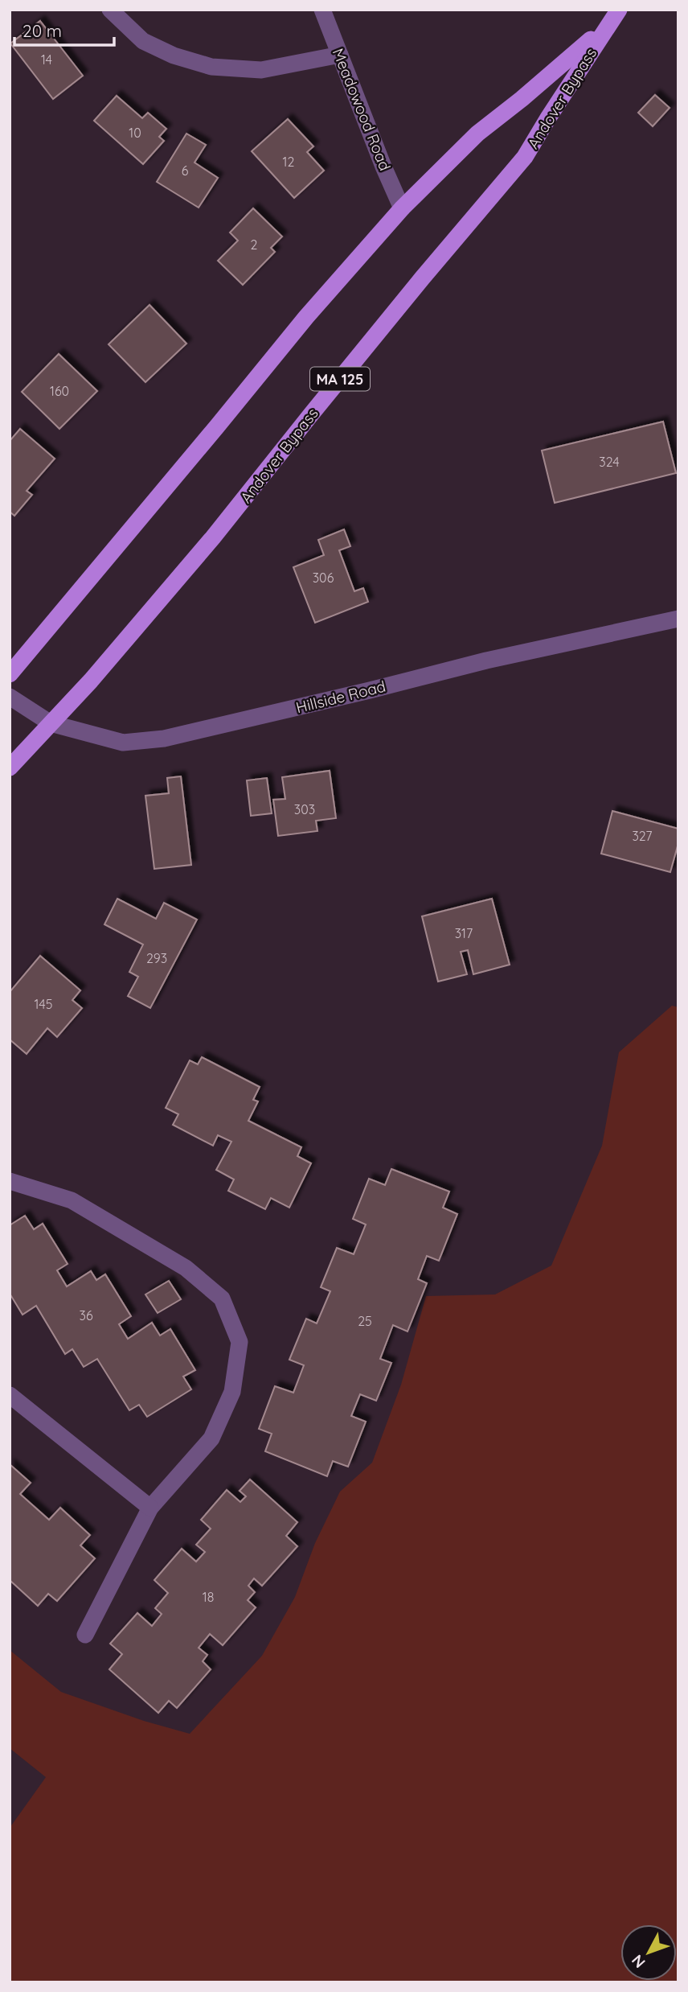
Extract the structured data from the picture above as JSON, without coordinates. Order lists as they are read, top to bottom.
{
  "streets": {
    "main road": ["Andover Bypass", "MA 125"],
    "street": ["Meadowood Road", "Hillside Road"]
  },
  "crossings": [
    ["Andover Bypass", "Meadowood Road"],
    ["Andover Bypass", "Hillside Road"]
  ],
  "house_numbers": [
    "14",
    "10",
    "12",
    "6",
    "2",
    "160",
    "324",
    "306",
    "303",
    "327",
    "317",
    "293",
    "145",
    "36",
    "25",
    "18"
  ],
  "scale_bar": "20 m",
  "north": "bottom left"
}
